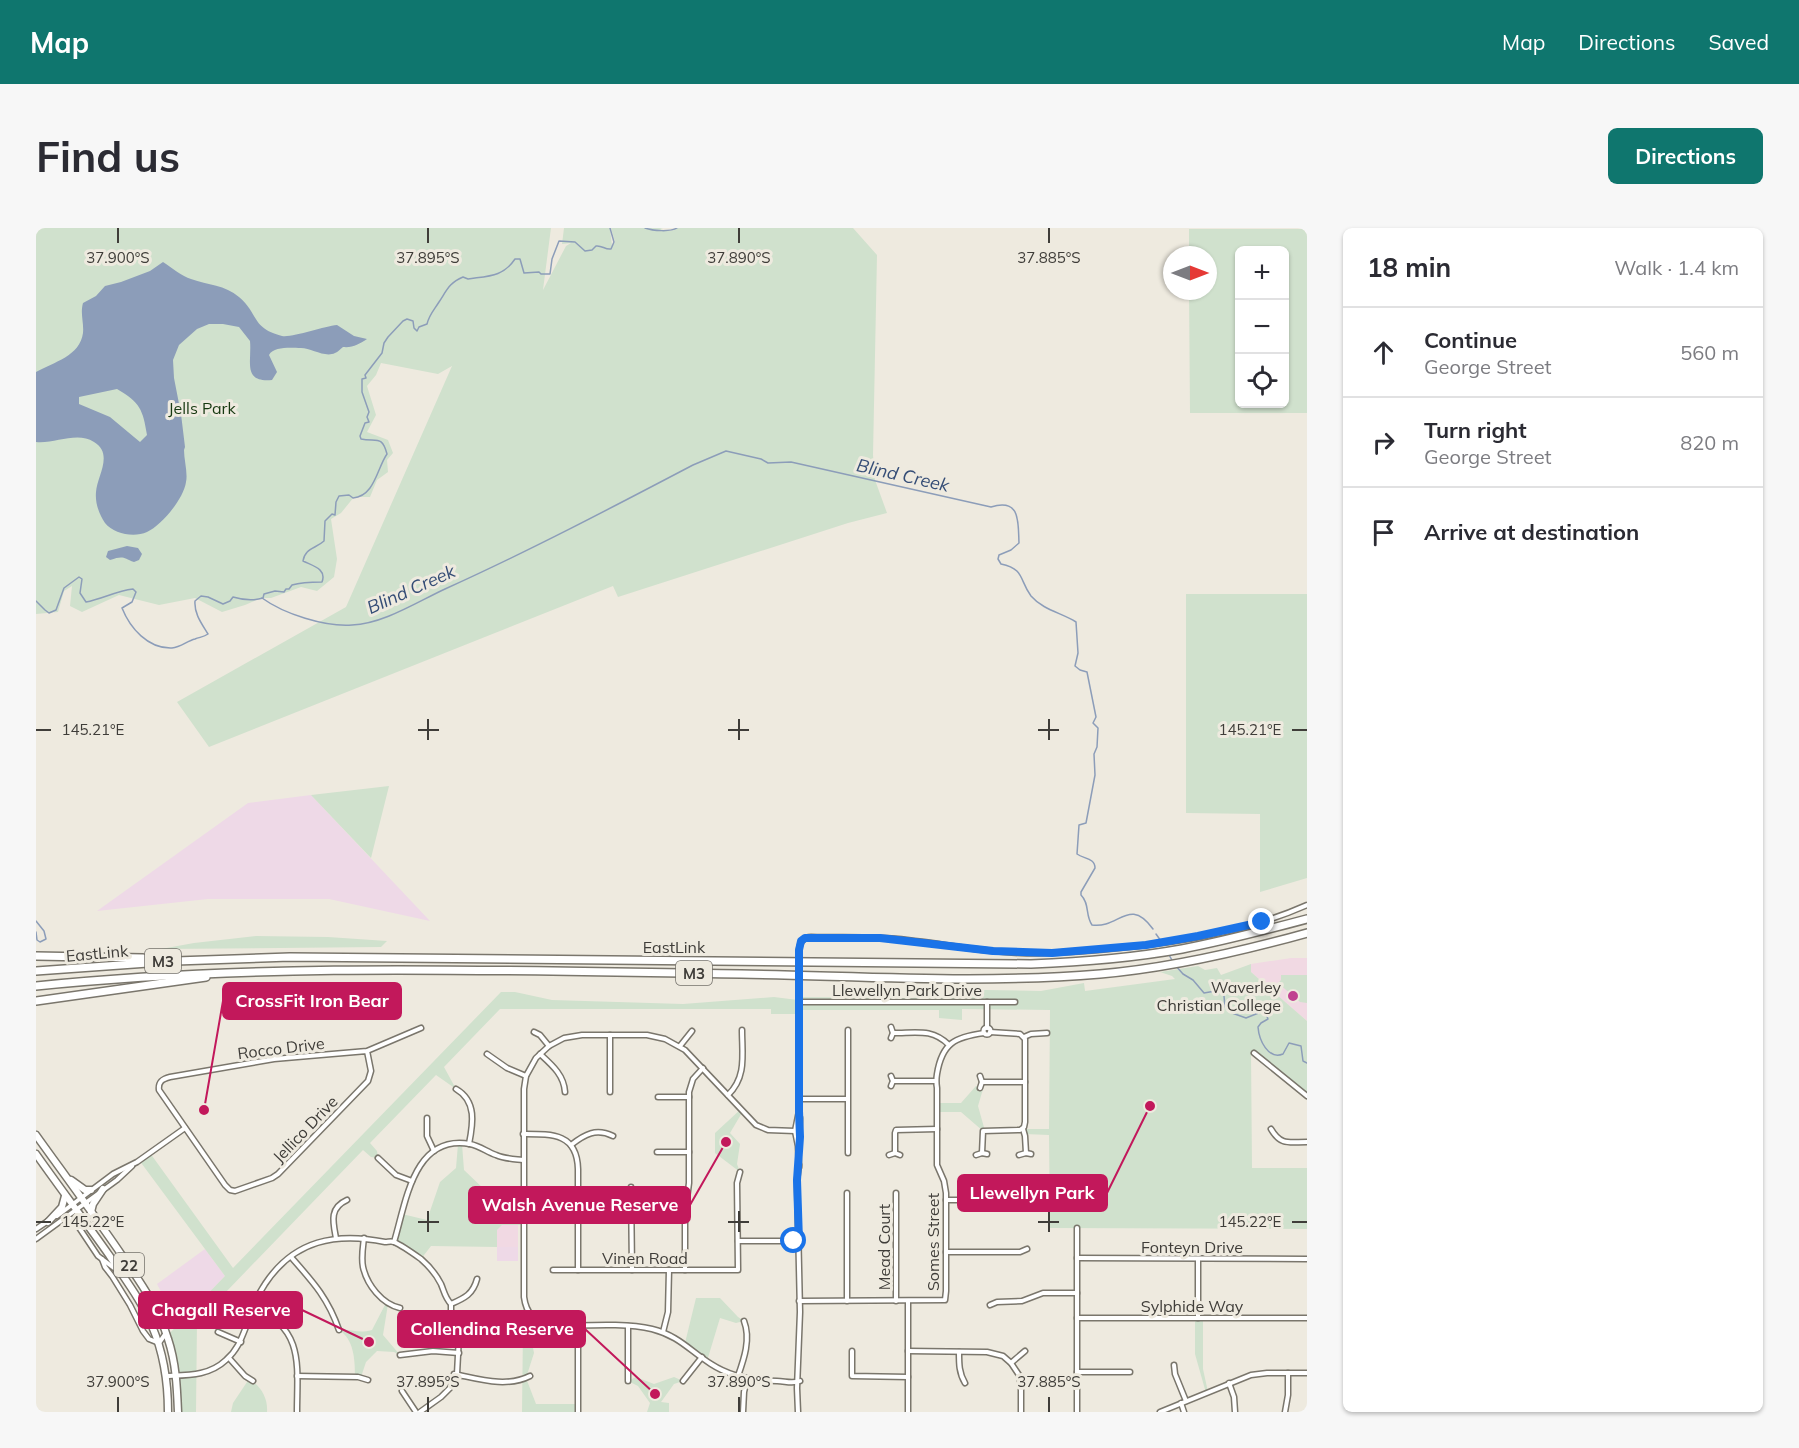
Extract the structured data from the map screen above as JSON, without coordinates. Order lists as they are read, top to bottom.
{
  "streets": {
    "highway": ["EastLink", "M3"],
    "main road": ["22"],
    "street": [
      "Llewellyn Park Drive",
      "Rocco Drive",
      "Jellico Drive",
      "Somes Street",
      "Mead Court",
      "Fonteyn Drive",
      "Vinen Road",
      "Sylphide Way"
    ]
  },
  "crossings": [
    ["Rocco Drive", "Jellico Drive"],
    ["Somes Street", "Mead Court"]
  ],
  "water": ["Blind Creek"],
  "parks": ["Jells Park"],
  "places": [
    "Waverley Christian College",
    "Llewellyn Park",
    "CrossFit Iron Bear",
    "Walsh Avenue Reserve",
    "Chagall Reserve",
    "Collendina Reserve"
  ],
  "north": "right",
  "page": {
    "header": "Map",
    "nav": ["Map", "Directions", "Saved"],
    "buttons": "Directions",
    "title": "Find us",
    "heading": ["18 min", "Walk · 1.4 km"],
    "map_buttons": ["+", "−"],
    "list": [
      ["Continue", "George Street", "560 m"],
      ["Turn right", "George Street", "820 m"],
      "Arrive at destination"
    ]
  },
  "coordinates": [
    "37.900°S",
    "37.895°S",
    "37.890°S",
    "37.885°S",
    "145.21°E",
    "145.22°E"
  ]
}
